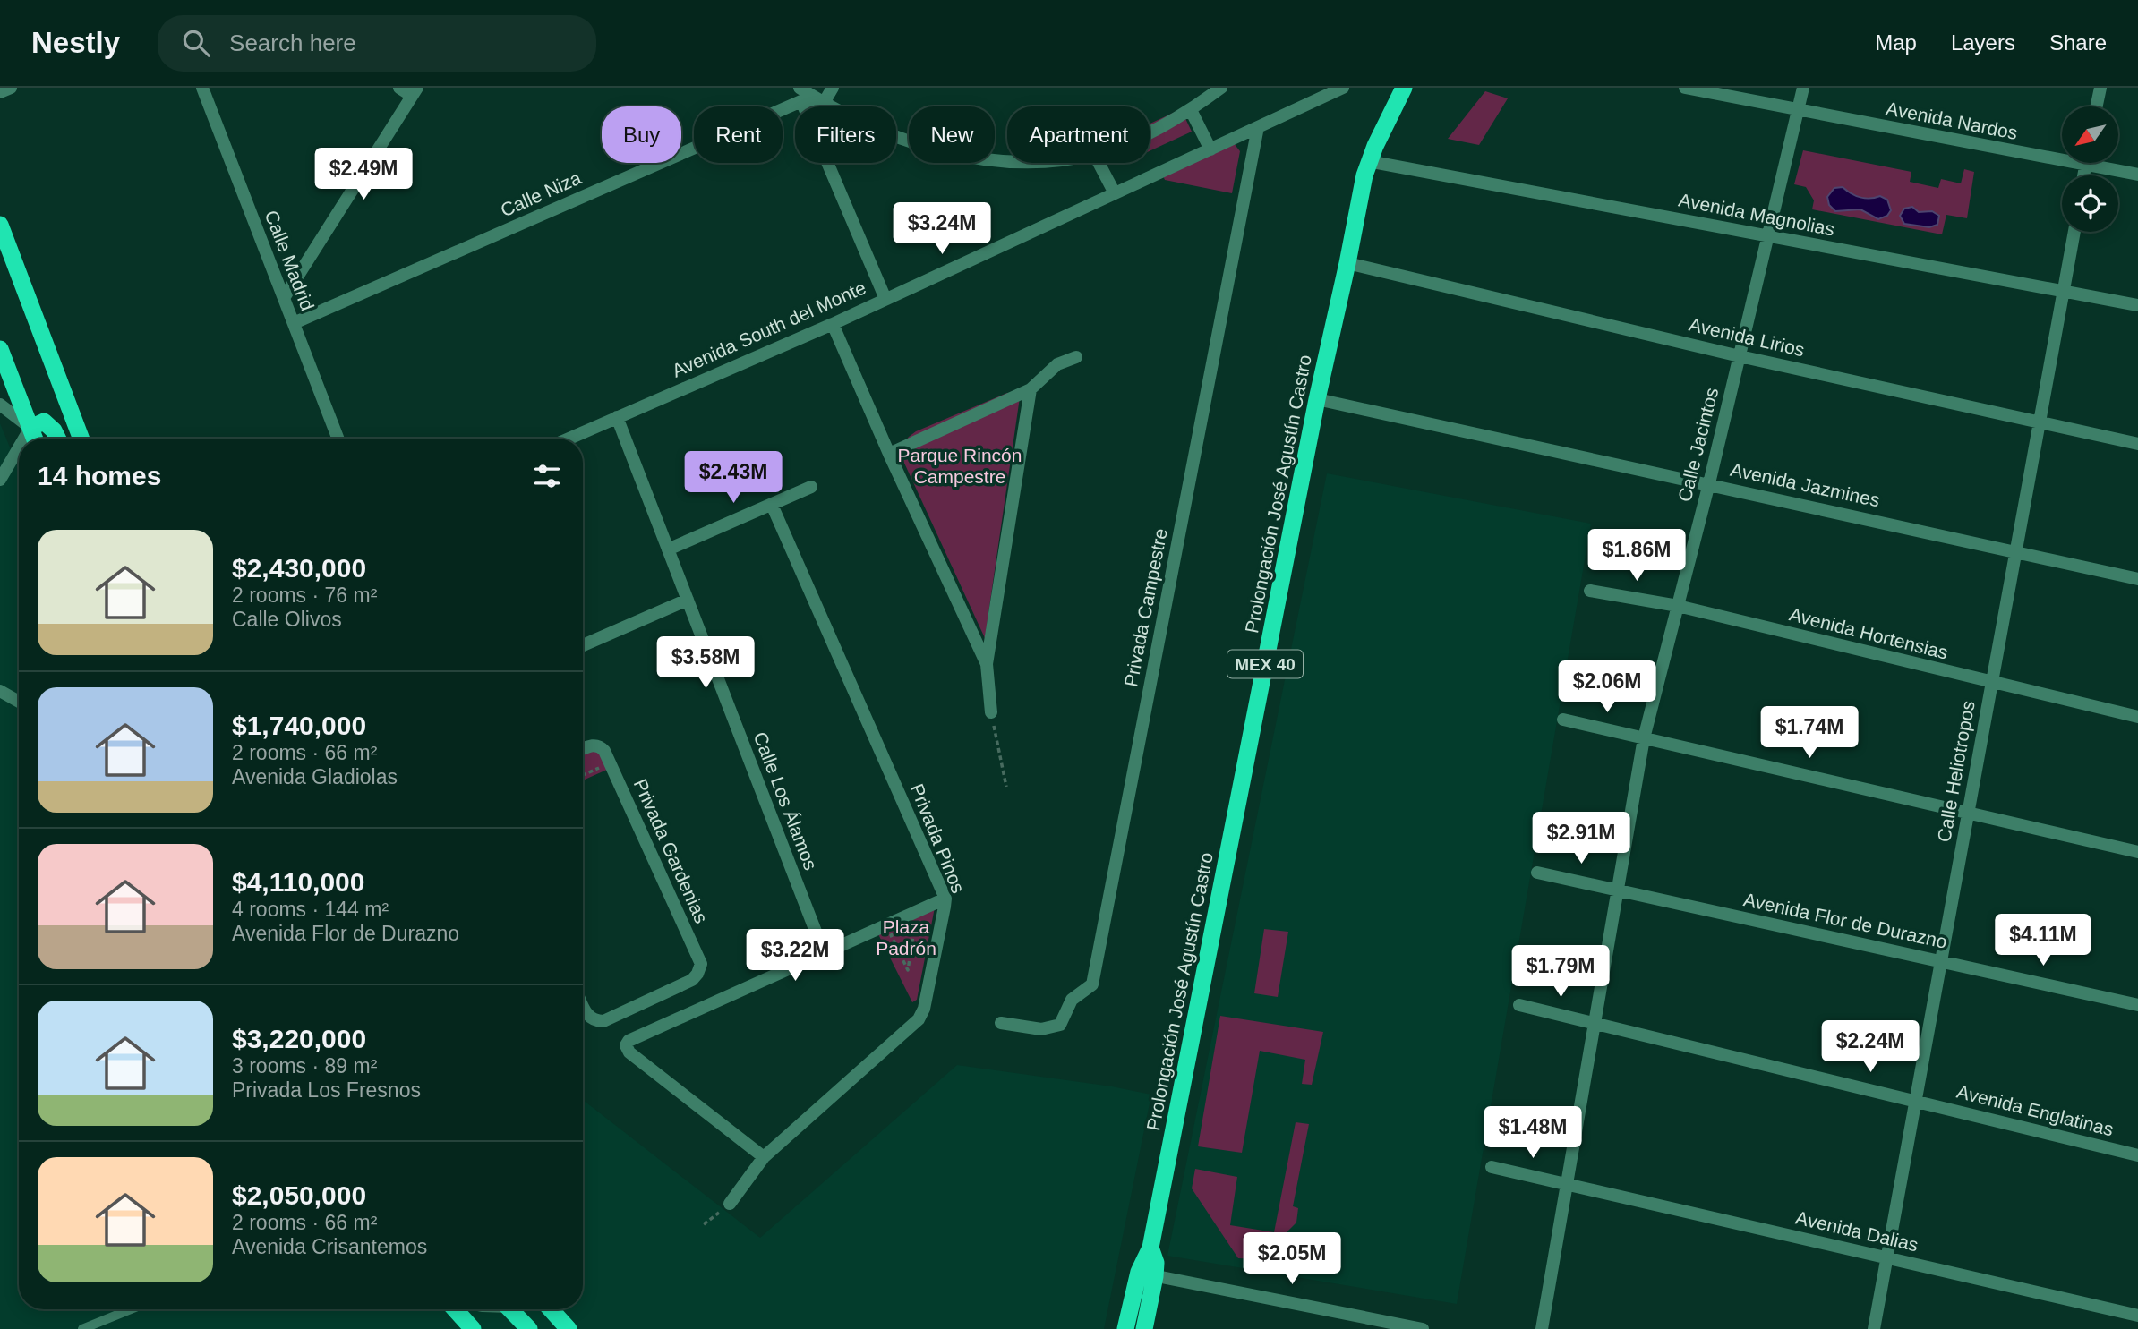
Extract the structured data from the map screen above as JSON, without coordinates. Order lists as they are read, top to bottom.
{
  "streets": {
    "highway": ["Prolongación José Agustín Castro", "MEX 40"],
    "street": [
      "Avenida Nardos",
      "Calle Niza",
      "Avenida Magnolias",
      "Calle Madrid",
      "Avenida South del Monte",
      "Avenida Lirios",
      "Calle Jacintos",
      "Avenida Jazmines",
      "Privada Campestre",
      "Avenida Hortensias",
      "Calle Heliotropos",
      "Calle Los Álamos",
      "Privada Pinos",
      "Privada Gardenias",
      "Avenida Flor de Durazno",
      "Avenida Englatinas",
      "Avenida Dalias"
    ]
  },
  "crossings": [
    ["Avenida Nardos", "Calle Jacintos"],
    ["Calle Niza", "Calle Madrid"],
    ["Avenida Magnolias", "Calle Jacintos"],
    ["Avenida Magnolias", "Prolongación José Agustín Castro"],
    ["Avenida Magnolias", "Calle Heliotropos"],
    ["Avenida South del Monte", "Privada Campestre"],
    ["Avenida South del Monte", "Calle Los Álamos"],
    ["Avenida Lirios", "Calle Jacintos"],
    ["Avenida Lirios", "Prolongación José Agustín Castro"],
    ["Avenida Lirios", "Calle Heliotropos"],
    ["Calle Jacintos", "Avenida Jazmines"],
    ["Calle Jacintos", "Avenida Hortensias"],
    ["Calle Jacintos", "Avenida Flor de Durazno"],
    ["Calle Jacintos", "Avenida Englatinas"],
    ["Calle Jacintos", "Avenida Dalias"],
    ["Avenida Jazmines", "Prolongación José Agustín Castro"],
    ["Avenida Jazmines", "Calle Heliotropos"],
    ["Avenida Hortensias", "Calle Heliotropos"],
    ["Calle Heliotropos", "Avenida Flor de Durazno"],
    ["Calle Heliotropos", "Avenida Englatinas"],
    ["Calle Heliotropos", "Avenida Dalias"]
  ],
  "parks": ["Parque Rincón Campestre", "Plaza Padrón"],
  "north": "bottom left",
  "page": {
    "header": "Nestly",
    "search": "Search here",
    "nav": ["Map", "Layers", "Share"],
    "chip": [
      "Buy",
      "Rent",
      "Filters",
      "New",
      "Apartment"
    ],
    "price": [
      "$2.49M",
      "$3.24M",
      "$2.43M",
      "$1.86M",
      "$3.58M",
      "$2.06M",
      "$1.74M",
      "$2.91M",
      "$4.11M",
      "$3.22M",
      "$1.79M",
      "$2.24M",
      "$1.48M",
      "$2.05M"
    ],
    "heading": "14 homes",
    "list": [
      {
        "name": "$2,430,000",
        "note": "2 rooms · 76 m² · Calle Olivos"
      },
      {
        "name": "$1,740,000",
        "note": "2 rooms · 66 m² · Avenida Gladiolas"
      },
      {
        "name": "$4,110,000",
        "note": "4 rooms · 144 m² · Avenida Flor de Durazno"
      },
      {
        "name": "$3,220,000",
        "note": "3 rooms · 89 m² · Privada Los Fresnos"
      },
      {
        "name": "$2,050,000",
        "note": "2 rooms · 66 m² · Avenida Crisantemos"
      }
    ]
  }
}
